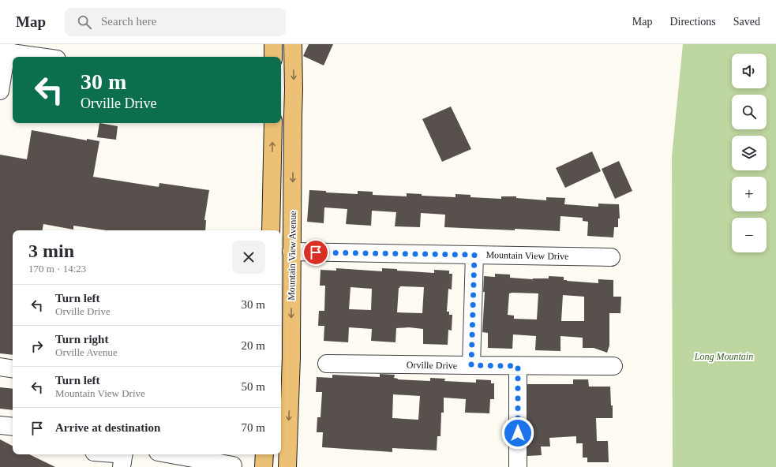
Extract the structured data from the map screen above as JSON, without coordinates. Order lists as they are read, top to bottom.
{
  "streets": {
    "main road": ["Mountain View Avenue"],
    "street": ["Mountain View Drive", "Orville Drive"]
  },
  "crossings": [
    ["Mountain View Avenue", "Mountain View Drive"]
  ],
  "parks": ["Long Mountain"],
  "page": {
    "header": "Map",
    "search": "Search here",
    "nav": ["Map", "Directions", "Saved"],
    "map_buttons": ["+", "−"],
    "turn": ["30 m", "Orville Drive"],
    "heading": ["3 min", "170 m · 14:23"],
    "list": [
      {
        "name": "Turn left",
        "note": "Orville Drive",
        "value": "30 m"
      },
      {
        "name": "Turn right",
        "note": "Orville Avenue",
        "value": "20 m"
      },
      {
        "name": "Turn left",
        "note": "Mountain View Drive",
        "value": "50 m"
      },
      {
        "name": "Arrive at destination",
        "value": "70 m"
      }
    ]
  }
}
